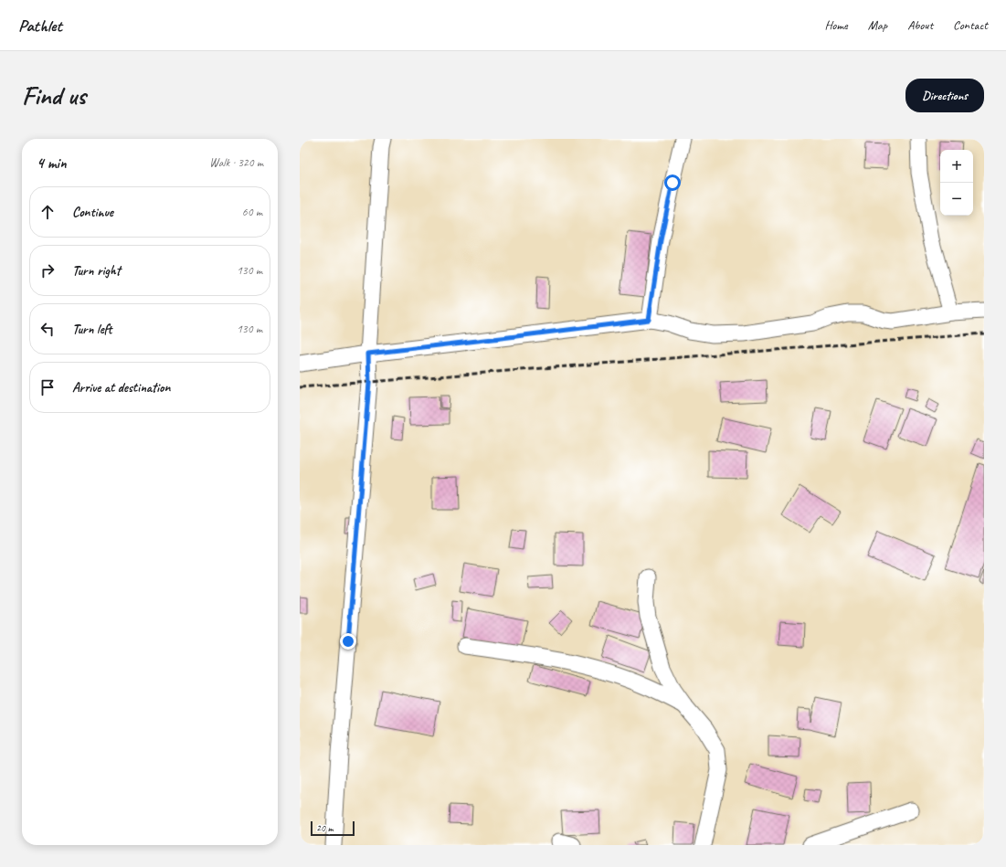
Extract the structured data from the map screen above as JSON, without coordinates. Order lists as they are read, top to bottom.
{
  "scale_bar": "20 m",
  "page": {
    "header": "Pathlet",
    "nav": [
      "Home",
      "Map",
      "About",
      "Contact"
    ],
    "buttons": "Directions",
    "title": "Find us",
    "heading": ["4 min", "Walk · 320 m"],
    "map_buttons": ["+", "−"],
    "list": [
      ["Continue", "60 m"],
      ["Turn right", "130 m"],
      ["Turn left", "130 m"],
      "Arrive at destination"
    ],
    "scale": "20 m"
  }
}
